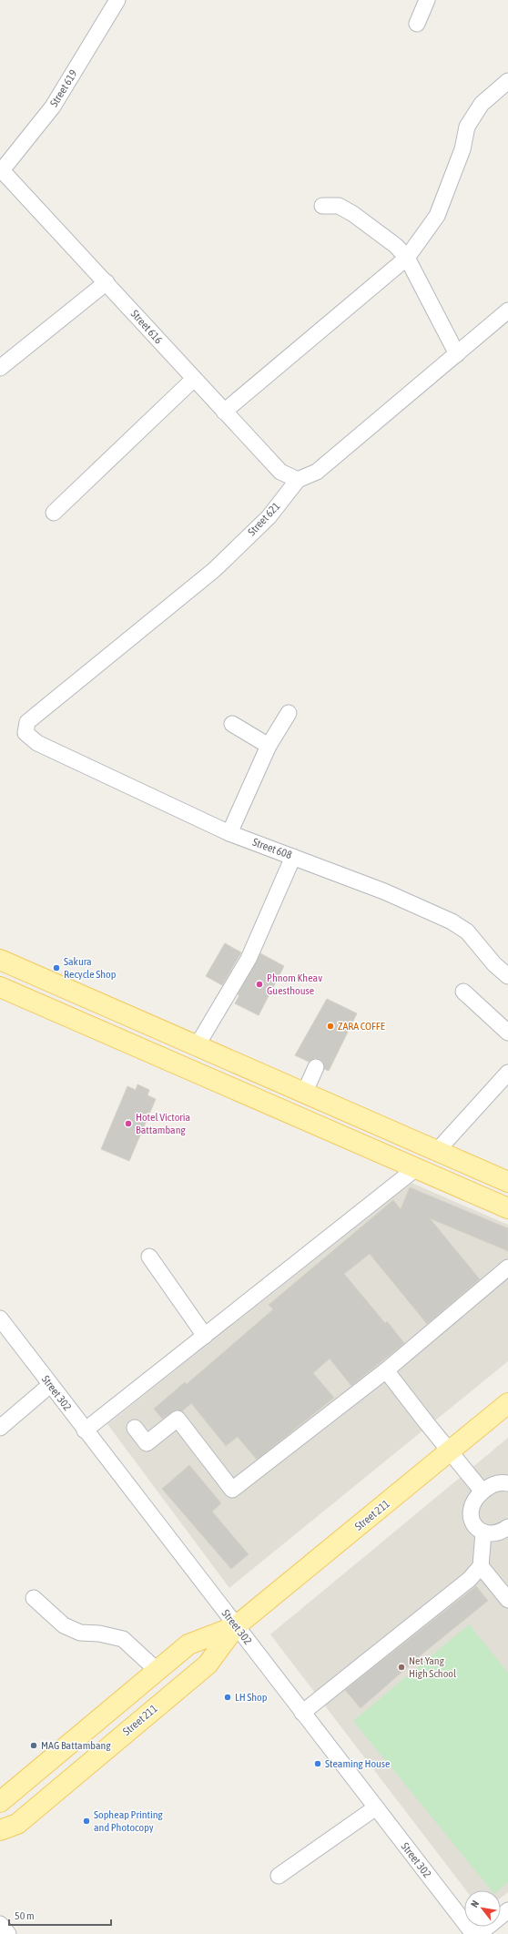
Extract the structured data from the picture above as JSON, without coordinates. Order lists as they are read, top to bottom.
{
  "streets": {
    "main road": ["Street 211"],
    "street": [
      "Street 619",
      "Street 616",
      "Street 621",
      "Street 608",
      "Street 302"
    ]
  },
  "crossings": [
    ["Street 619", "Street 616"],
    ["Street 616", "Street 621"],
    ["Street 621", "Street 608"],
    ["Street 302", "Street 211"]
  ],
  "places": [
    "Sakura Recycle Shop",
    "Phnom Kheav Guesthouse",
    "ZARA COFFE",
    "Hotel Victoria Battambang",
    "Net Yang High School",
    "LH Shop",
    "MAG Battambang",
    "Steaming House",
    "Sopheap Printing and Photocopy"
  ],
  "scale_bar": "50 m",
  "north": "top left"
}
